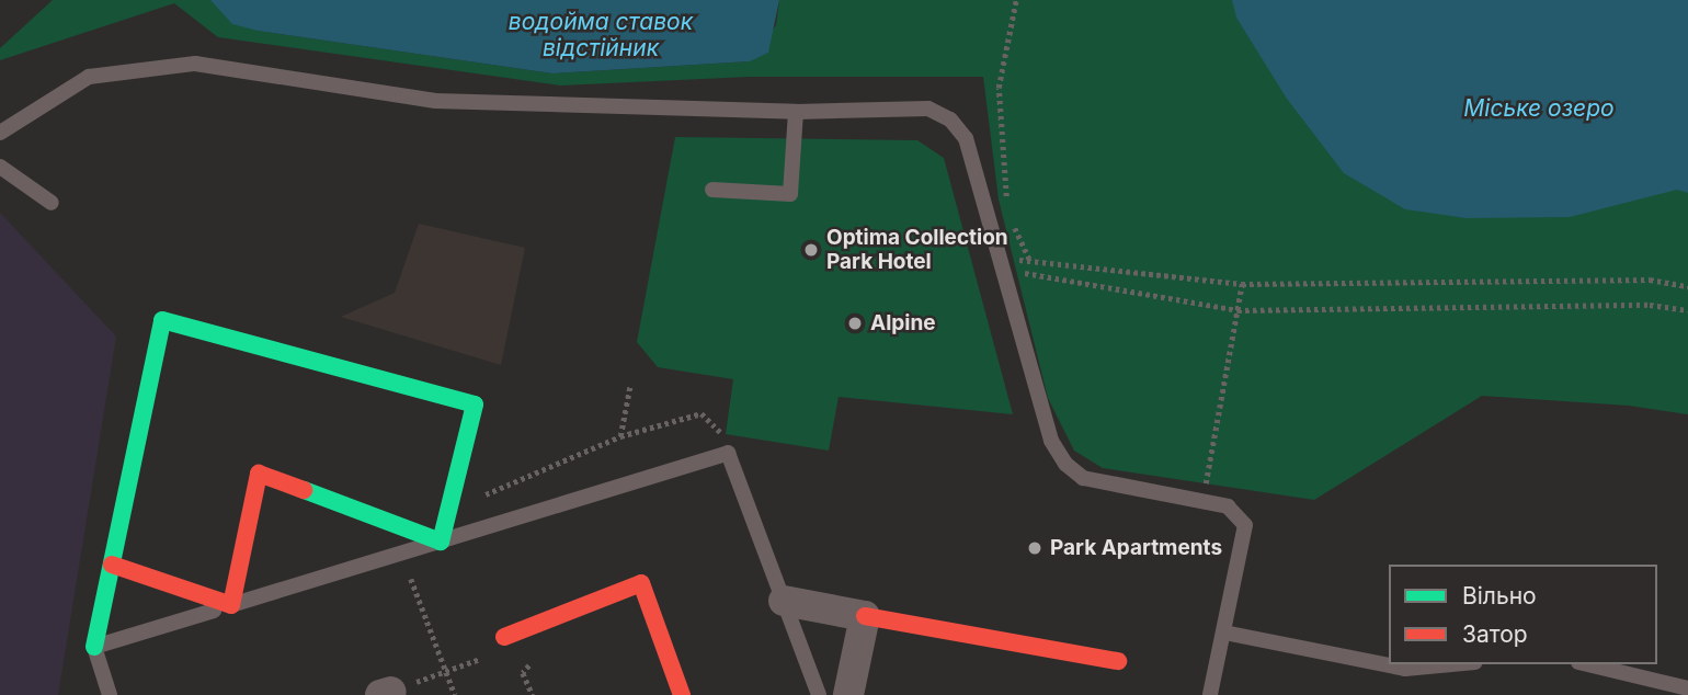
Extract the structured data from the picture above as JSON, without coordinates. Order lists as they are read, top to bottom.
{
  "water": ["водойма ставок відстійник", "Міське озеро"],
  "places": ["Optima Collection Park Hotel", "Alpine", "Park Apartments"],
  "legend": ["Вільно", "Затор"]
}
